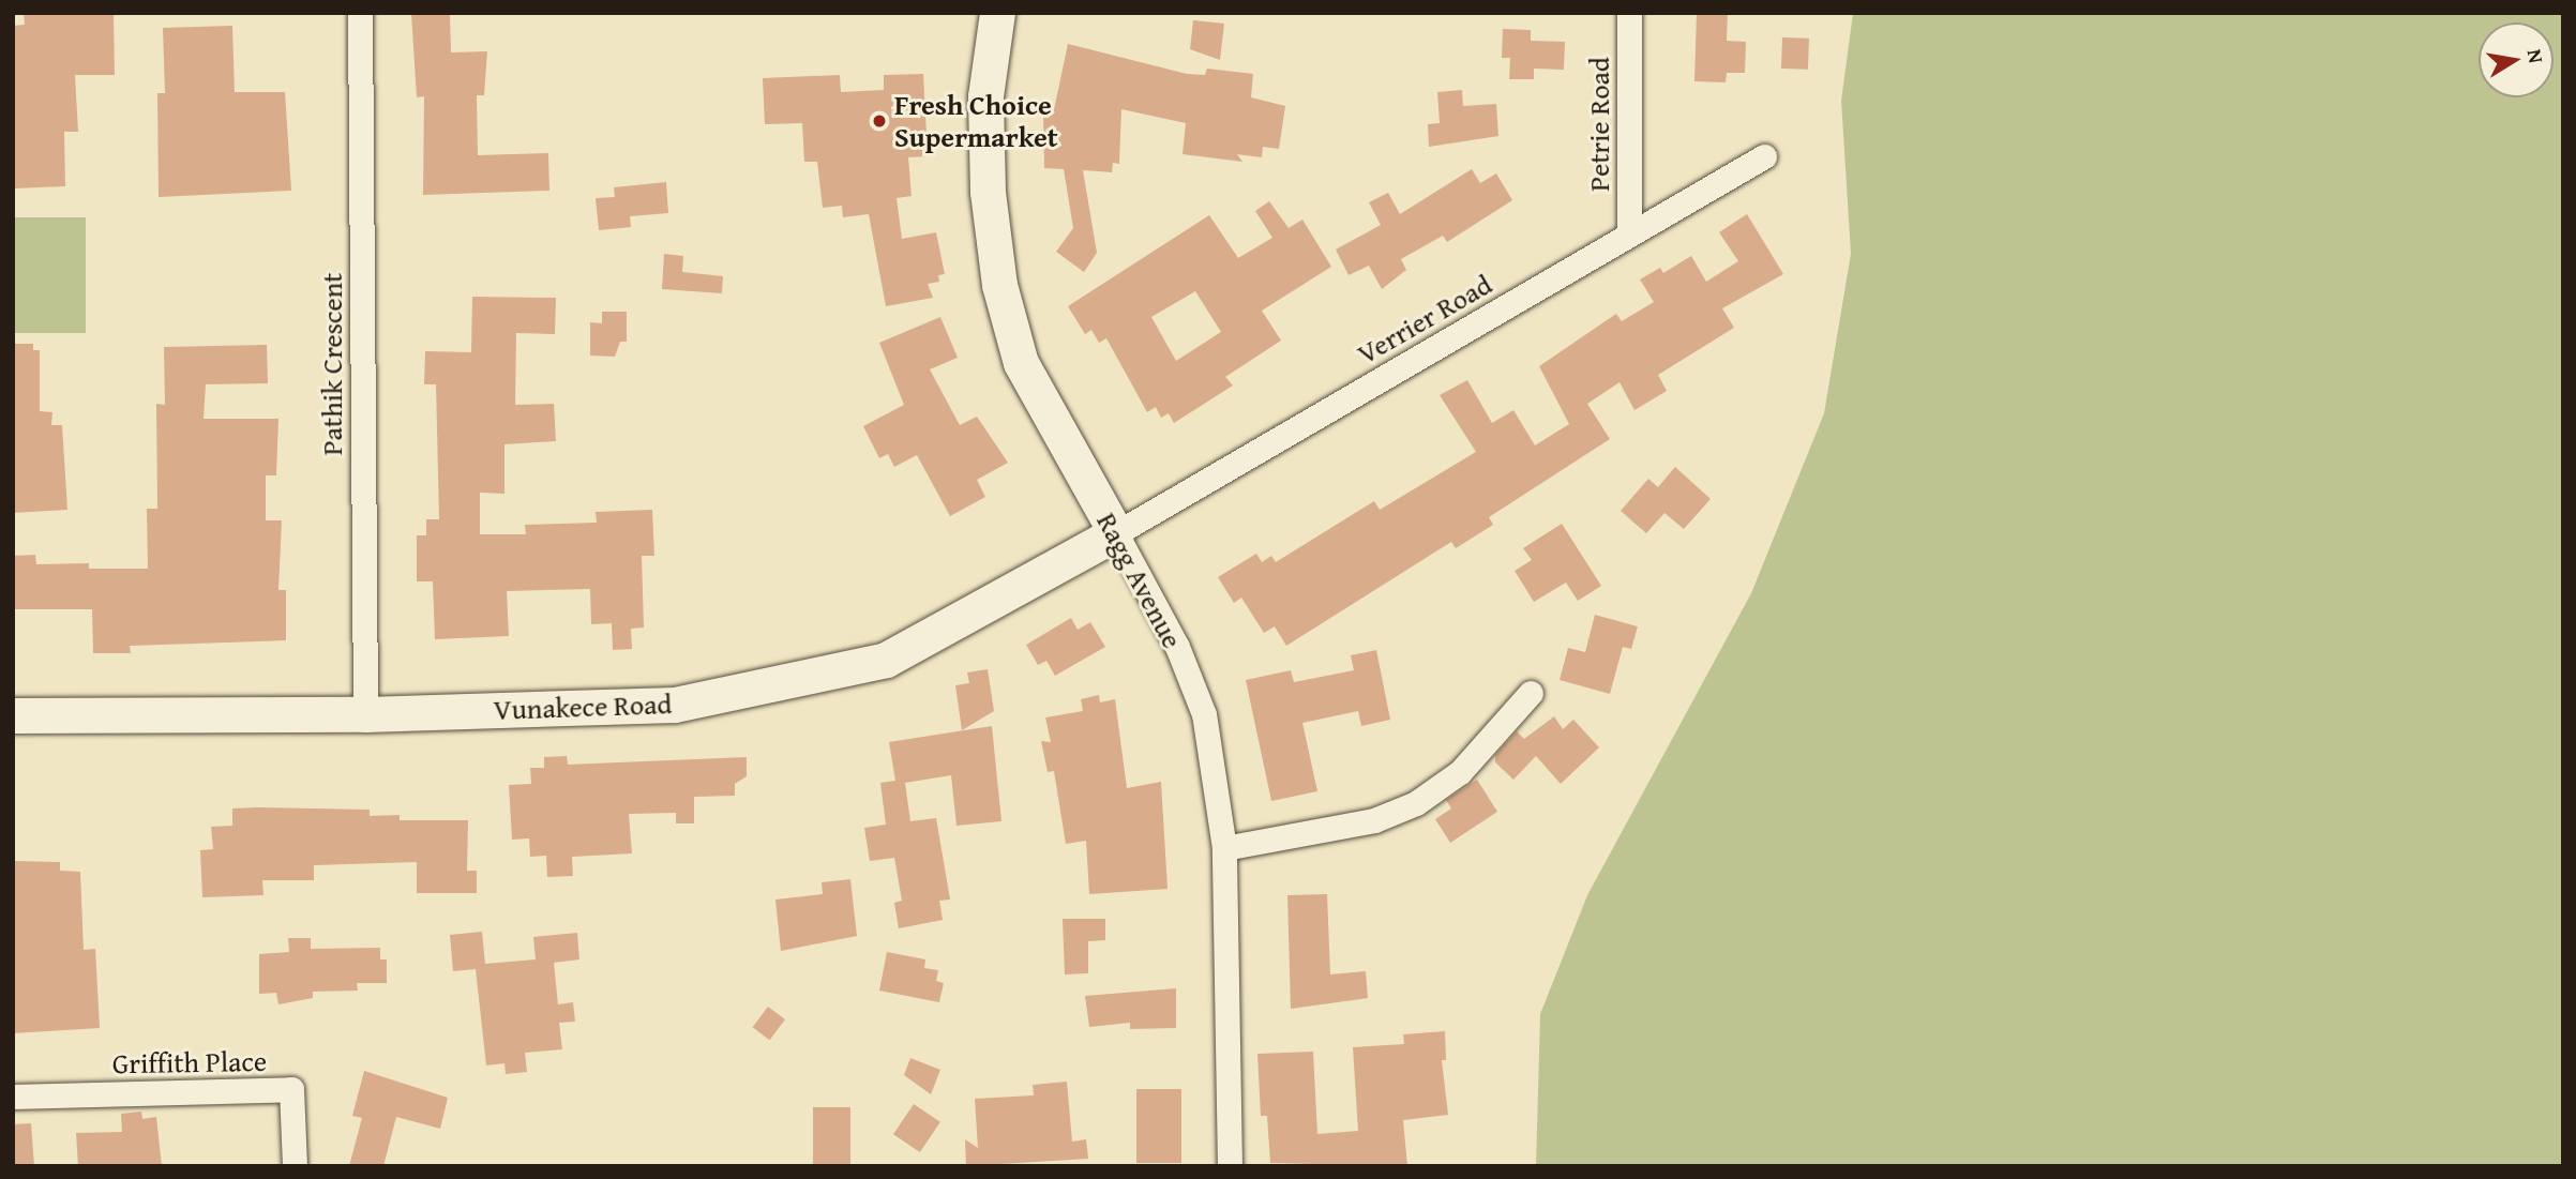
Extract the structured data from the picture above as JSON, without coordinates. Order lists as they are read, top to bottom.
{
  "streets": {
    "main road": ["Ragg Avenue", "Vunakece Road"],
    "street": [
      "Petrie Road",
      "Verrier Road",
      "Pathik Crescent",
      "Griffith Place"
    ]
  },
  "crossings": [
    ["Petrie Road", "Verrier Road"],
    ["Verrier Road", "Ragg Avenue"],
    ["Verrier Road", "Vunakece Road"],
    ["Pathik Crescent", "Vunakece Road"],
    ["Ragg Avenue", "Vunakece Road"]
  ],
  "places": ["Fresh Choice Supermarket"],
  "north": "right"
}
